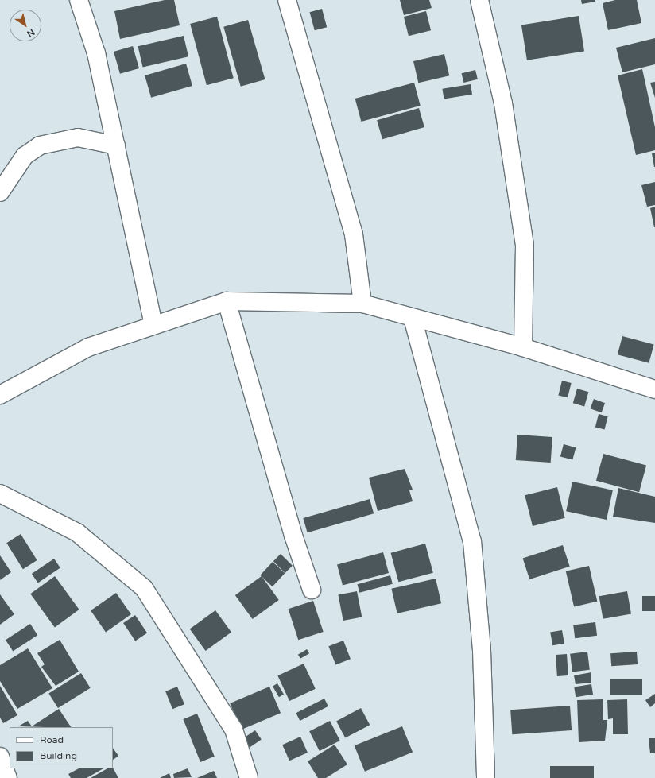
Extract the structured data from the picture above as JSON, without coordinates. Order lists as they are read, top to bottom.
{
  "legend": ["Road", "Building"],
  "north": "bottom right"
}
